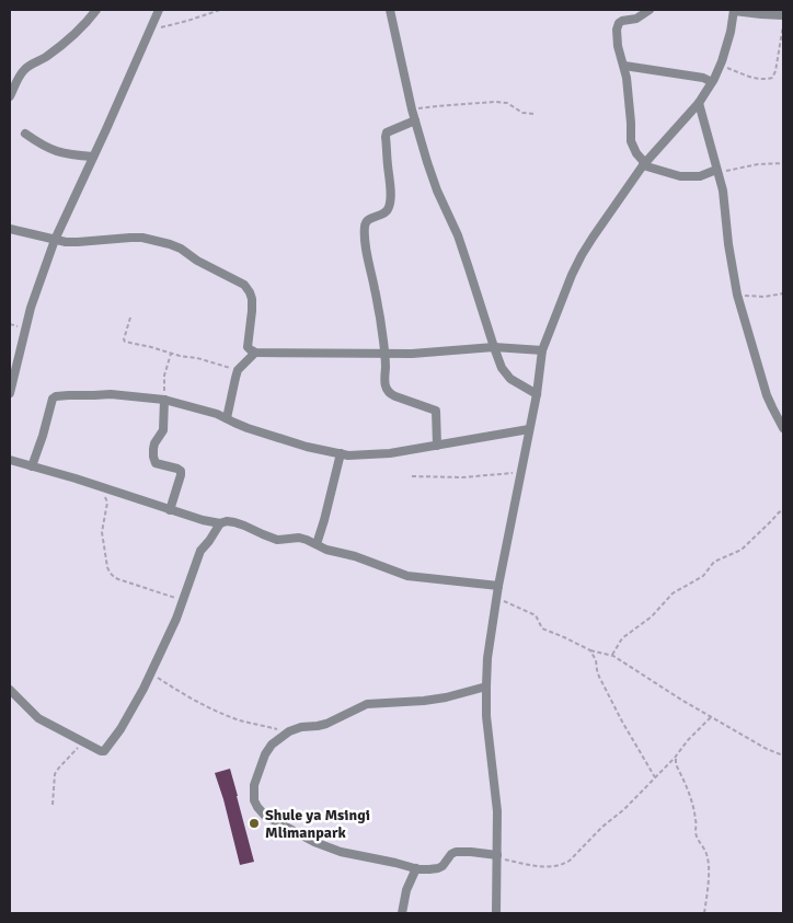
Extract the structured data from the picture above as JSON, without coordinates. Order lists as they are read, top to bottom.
{
  "places": ["Shule ya Msingi Mlimanpark"]
}
